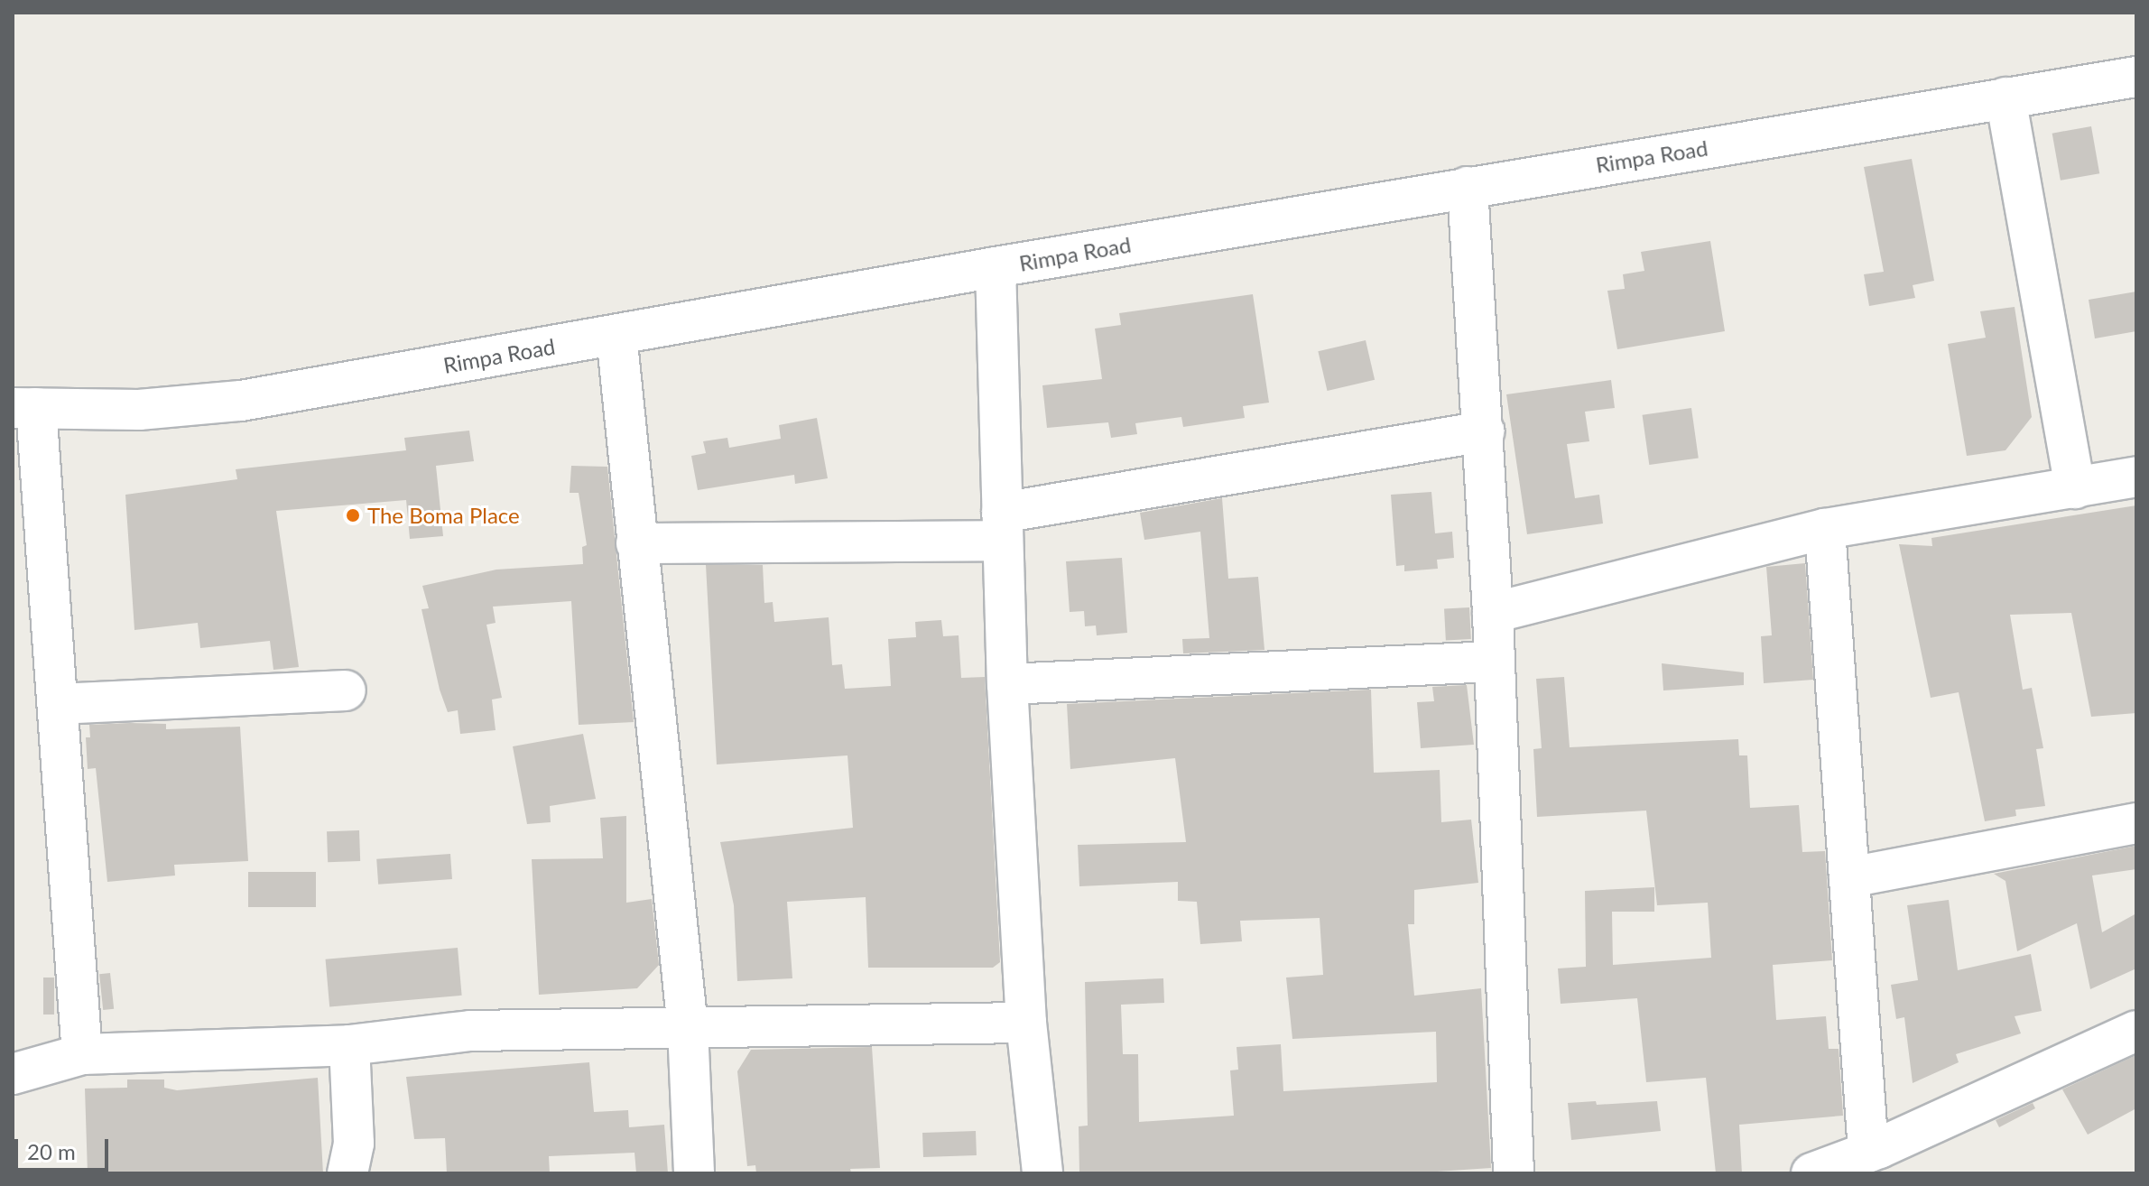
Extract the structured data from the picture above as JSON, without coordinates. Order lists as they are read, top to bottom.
{
  "streets": {
    "street": ["Rimpa Road"]
  },
  "places": ["The Boma Place"],
  "scale_bar": "20 m"
}
